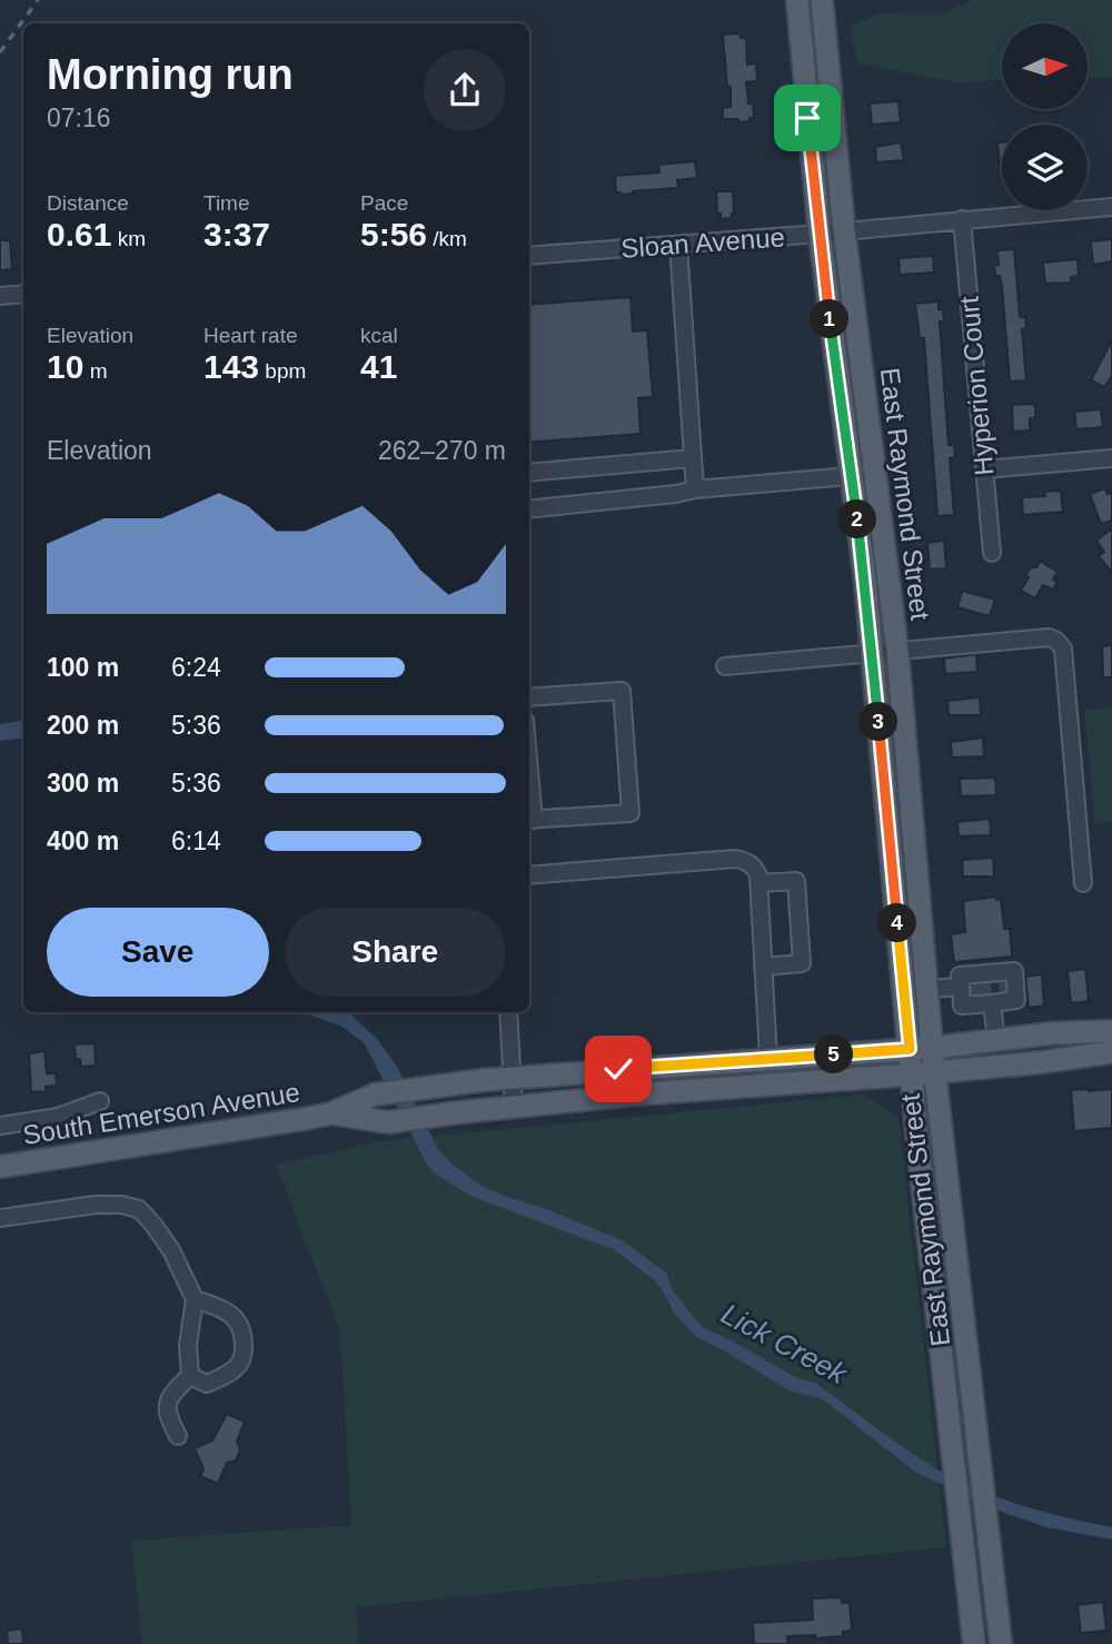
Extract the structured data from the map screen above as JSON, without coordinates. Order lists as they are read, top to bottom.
{
  "streets": {
    "main road": ["East Raymond Street", "South Emerson Avenue"],
    "street": ["Sloan Avenue", "Hyperion Court"]
  },
  "crossings": [
    ["Sloan Avenue", "Hyperion Court"],
    ["Sloan Avenue", "East Raymond Street"],
    ["East Raymond Street", "South Emerson Avenue"]
  ],
  "water": ["Lick Creek"],
  "north": "right",
  "page": {
    "heading": ["Morning run", "07:16"],
    "stats": [
      ["Distance", "0.61 km"],
      ["Time", "3:37"],
      ["Pace", "5:56 /km"],
      ["Elevation", "10 m"],
      ["Heart rate", "143 bpm"],
      ["kcal", "41"]
    ],
    "pins": [
      "1",
      "2",
      "3",
      "4",
      "5"
    ],
    "chart": ["Elevation", "262–270 m"],
    "list": [
      {
        "name": "100 m",
        "note": "6:24"
      },
      {
        "name": "200 m",
        "note": "5:36"
      },
      {
        "name": "300 m",
        "note": "5:36"
      },
      {
        "name": "400 m",
        "note": "6:14"
      }
    ],
    "buttons": ["Save", "Share"]
  }
}
